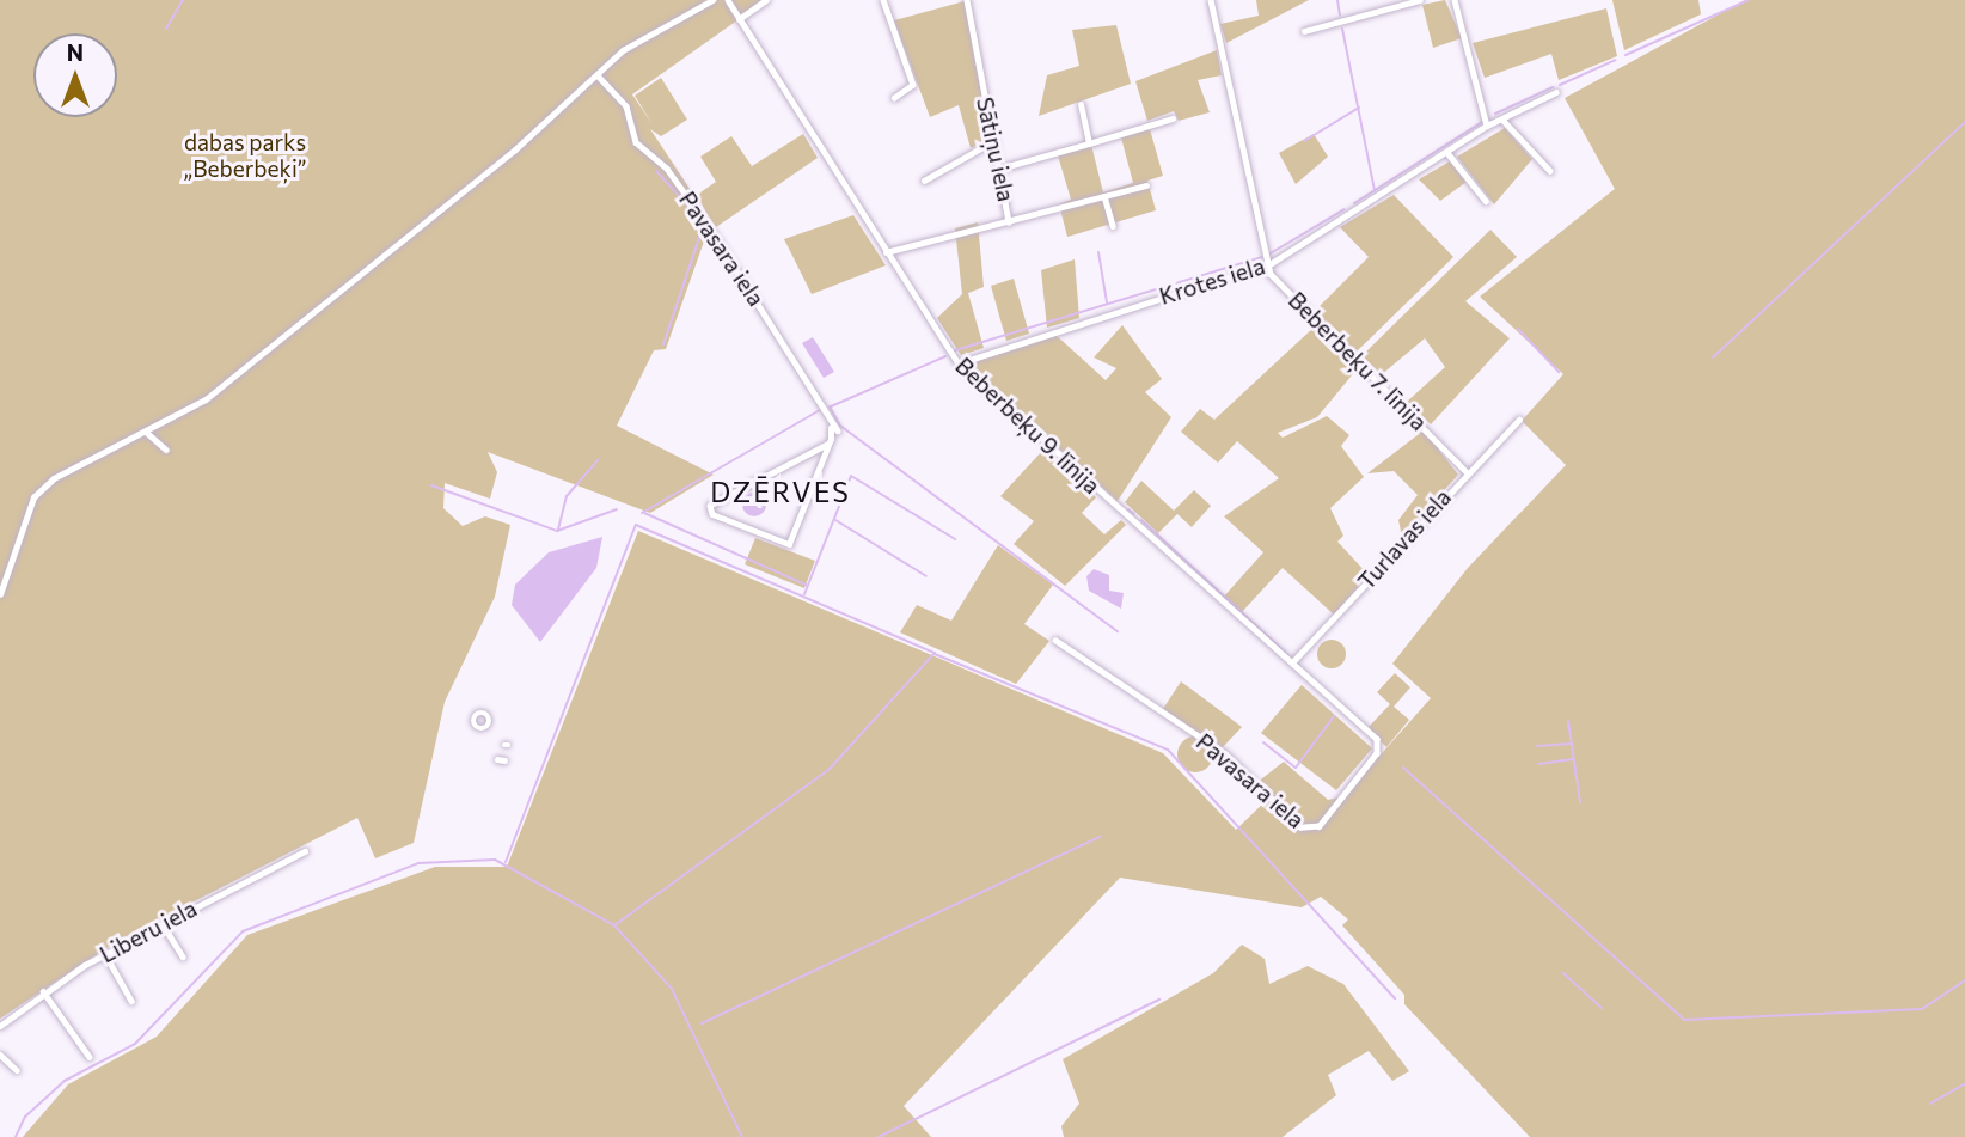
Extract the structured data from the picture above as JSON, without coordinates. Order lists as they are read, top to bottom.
{
  "streets": {
    "street": [
      "Sātiņu iela",
      "Pavasara iela",
      "Krotes iela",
      "Beberbeķu 7. līnija",
      "Beberbeķu 9. līnija",
      "Turlavas iela",
      "Liberu iela"
    ]
  },
  "crossings": [
    ["Sātiņu iela", "Beberbeķu 9. līnija"],
    ["Pavasara iela", "Beberbeķu 9. līnija"],
    ["Krotes iela", "Beberbeķu 7. līnija"],
    ["Krotes iela", "Beberbeķu 9. līnija"],
    ["Beberbeķu 7. līnija", "Turlavas iela"],
    ["Beberbeķu 9. līnija", "Turlavas iela"]
  ],
  "districts": ["DZĒRVES"],
  "parks": ["dabas parks „Beberbeķi”"],
  "north": "top"
}
